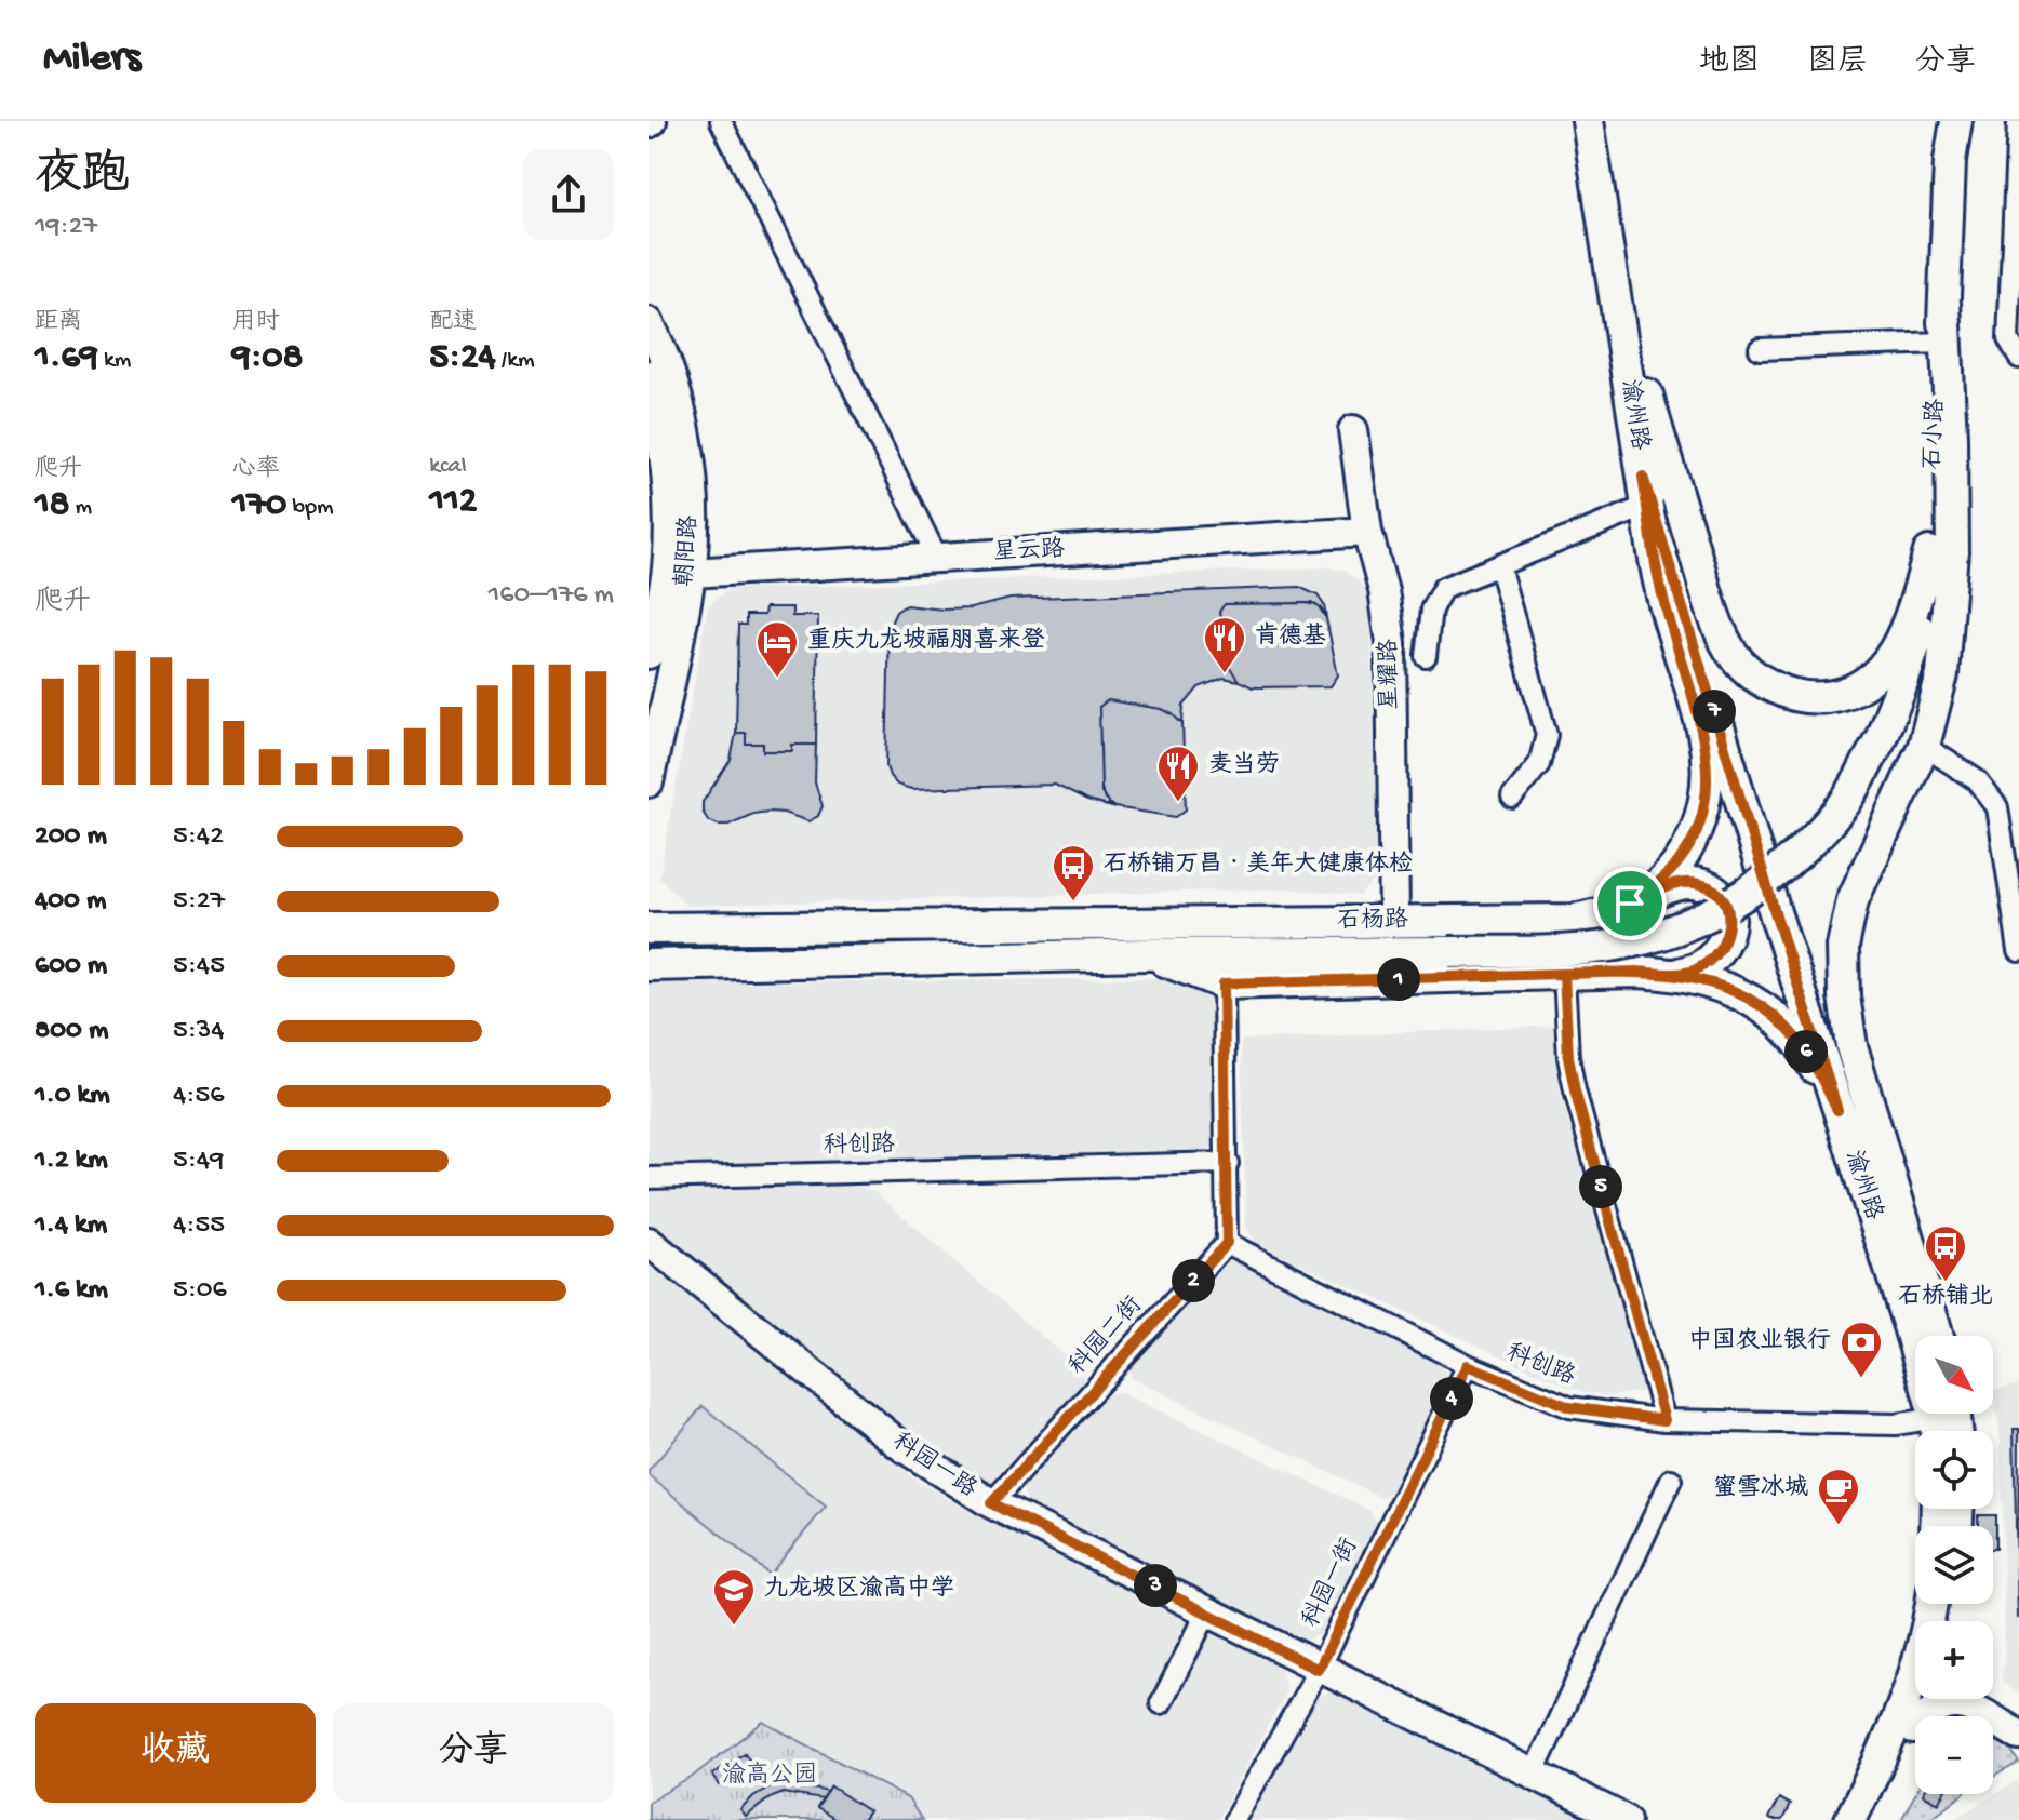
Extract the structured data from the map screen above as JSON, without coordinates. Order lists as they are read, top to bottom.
{
  "streets": {
    "main road": ["渝州路", "石小路", "石杨路"],
    "street": [
      "朝阳路",
      "星云路",
      "星耀路",
      "科创路",
      "科园二街",
      "科园一路",
      "科园一街"
    ]
  },
  "crossings": [
    ["渝州路", "石小路"],
    ["渝州路", "石杨路"],
    ["渝州路", "科创路"],
    ["石小路", "石杨路"],
    ["朝阳路", "星云路"],
    ["星云路", "星耀路"],
    ["星耀路", "石杨路"],
    ["科创路", "科园二街"],
    ["科创路", "科园一街"],
    ["科园二街", "科园一路"],
    ["科园一路", "科园一街"]
  ],
  "parks": ["渝高公园"],
  "places": {
    "restaurant": ["肯德基", "麦当劳"],
    "hotel": ["重庆九龙坡福朋喜来登"],
    "bus stop": ["石桥铺万昌‧美年大健康体检", "石桥铺北"],
    "bank": ["中国农业银行"],
    "cafe": ["蜜雪冰城"],
    "school or university": ["九龙坡区渝高中学"]
  },
  "north": "bottom right",
  "page": {
    "header": "Milers",
    "nav": ["地图", "图层", "分享"],
    "heading": ["夜跑", "19:27"],
    "stats": [
      ["距离", "1.69 km"],
      ["用时", "9:08"],
      ["配速", "5:24 /km"],
      ["爬升", "18 m"],
      ["心率", "170 bpm"],
      ["kcal", "112"]
    ],
    "chart": ["爬升", "160–176 m"],
    "pins": [
      "7",
      "1",
      "6",
      "5",
      "2",
      "4",
      "3"
    ],
    "list": [
      {
        "name": "200 m",
        "note": "5:42"
      },
      {
        "name": "400 m",
        "note": "5:27"
      },
      {
        "name": "600 m",
        "note": "5:45"
      },
      {
        "name": "800 m",
        "note": "5:34"
      },
      {
        "name": "1.0 km",
        "note": "4:56"
      },
      {
        "name": "1.2 km",
        "note": "5:49"
      },
      {
        "name": "1.4 km",
        "note": "4:55"
      },
      {
        "name": "1.6 km",
        "note": "5:06"
      }
    ],
    "map_buttons": ["+", "−"],
    "buttons": ["收藏", "分享"]
  }
}
